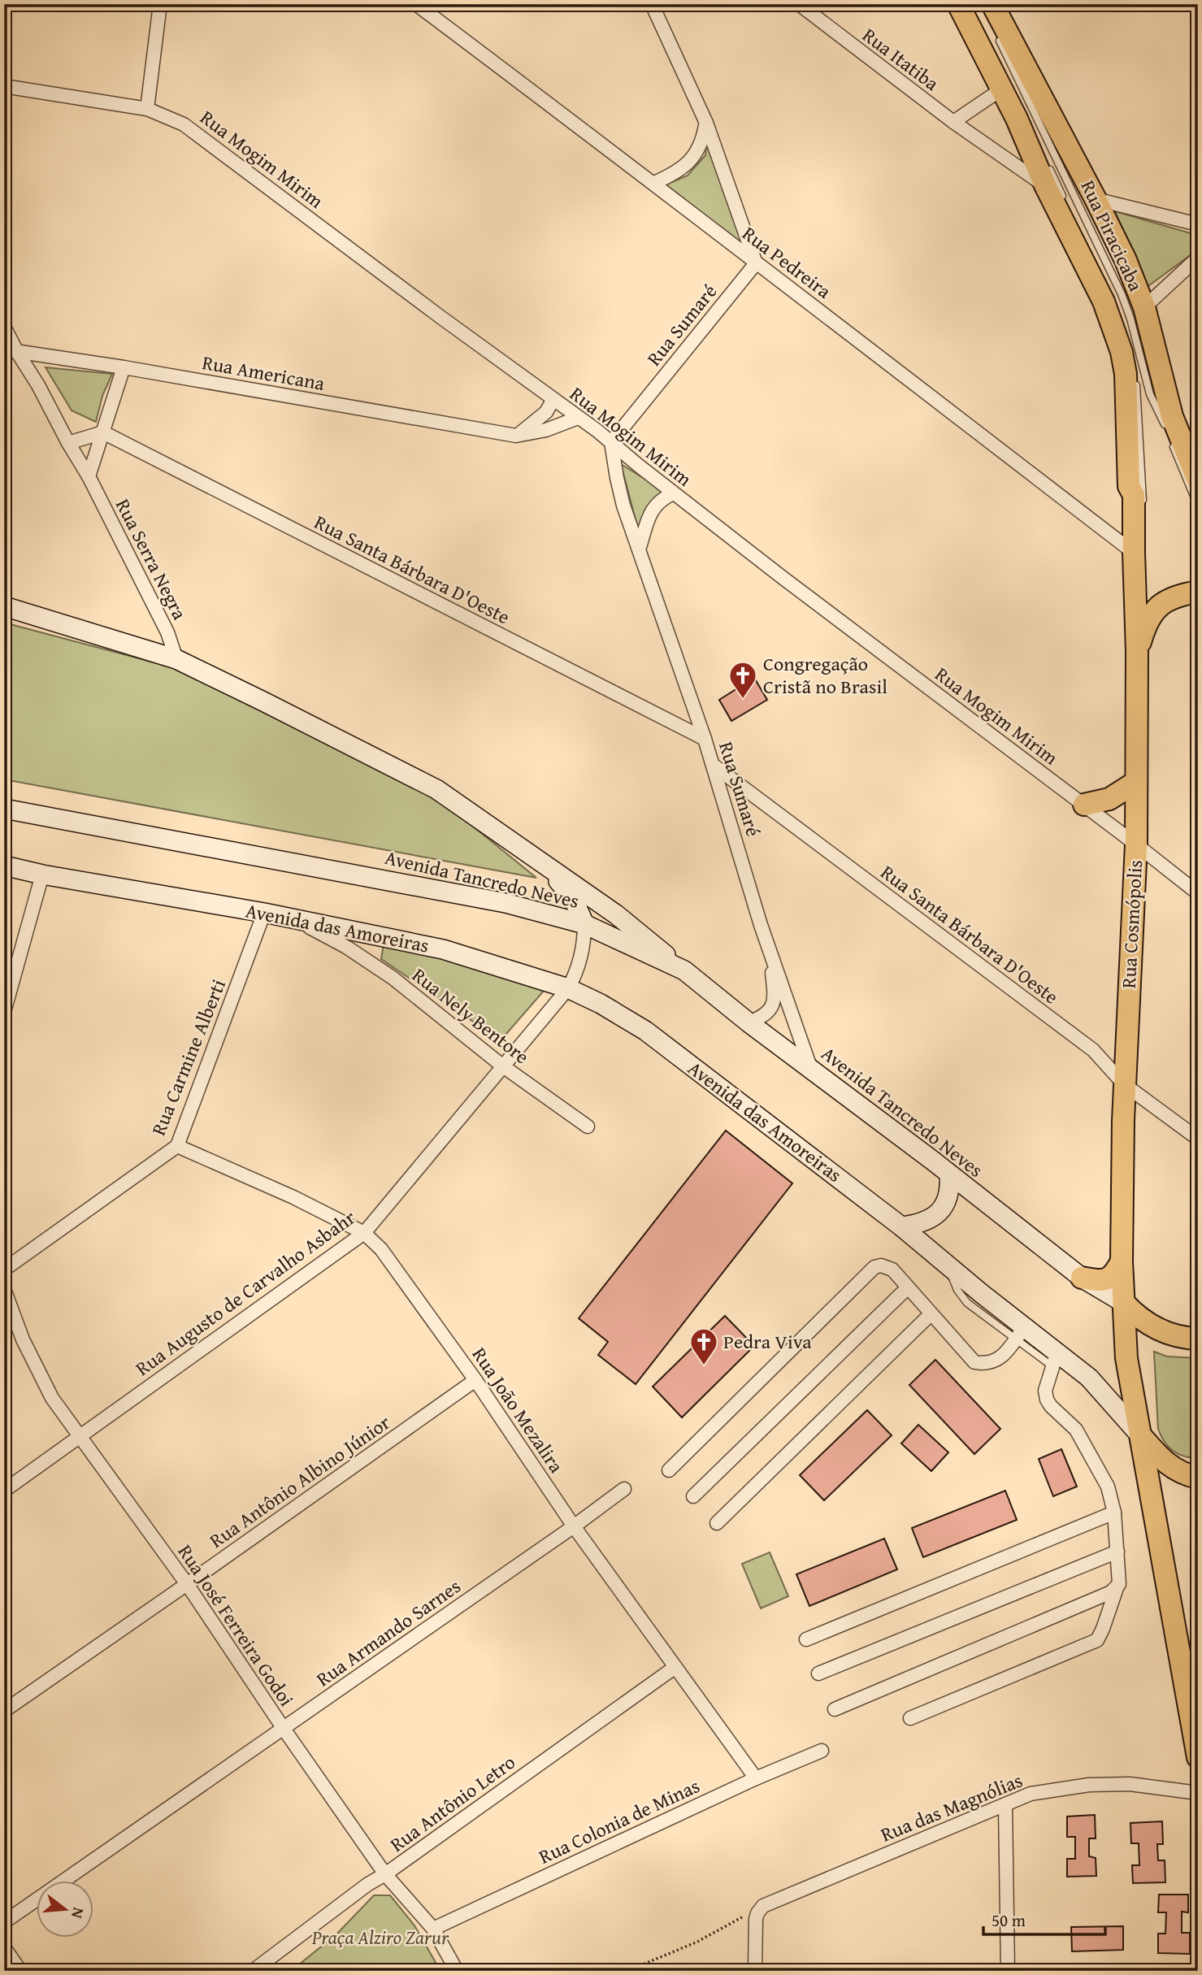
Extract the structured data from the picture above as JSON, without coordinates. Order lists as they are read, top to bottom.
{
  "streets": {
    "main road": [
      "Rua Piracicaba",
      "Avenida Tancredo Neves",
      "Rua Cosmópolis",
      "Avenida das Amoreiras"
    ],
    "street": [
      "Rua Itatiba",
      "Rua Mogim Mirim",
      "Rua Pedreira",
      "Rua Sumaré",
      "Rua Americana",
      "Rua Serra Negra",
      "Rua Santa Bárbara D'Oeste",
      "Rua Nely Bentore",
      "Rua Carmine Alberti",
      "Rua Augusto de Carvalho Asbahr",
      "Rua João Mezalira",
      "Rua Antônio Albino Júnior",
      "Rua José Ferreira Godoi",
      "Rua Armando Sarnes",
      "Rua Antônio Letro",
      "Rua das Magnólias",
      "Rua Colonia de Minas"
    ]
  },
  "crossings": [
    ["Rua Itatiba", "Rua Piracicaba"],
    ["Rua Mogim Mirim", "Rua Sumaré"],
    ["Rua Mogim Mirim", "Rua Americana"],
    ["Rua Mogim Mirim", "Rua Cosmópolis"],
    ["Rua Piracicaba", "Rua Cosmópolis"],
    ["Rua Pedreira", "Rua Sumaré"],
    ["Rua Pedreira", "Rua Cosmópolis"],
    ["Rua Sumaré", "Rua Santa Bárbara D'Oeste"],
    ["Rua Sumaré", "Avenida Tancredo Neves"],
    ["Rua Americana", "Rua Serra Negra"],
    ["Rua Santa Bárbara D'Oeste", "Rua Cosmópolis"],
    ["Avenida Tancredo Neves", "Rua Cosmópolis"],
    ["Avenida Tancredo Neves", "Rua Augusto de Carvalho Asbahr"],
    ["Rua Cosmópolis", "Avenida das Amoreiras"],
    ["Avenida das Amoreiras", "Rua Nely Bentore"],
    ["Avenida das Amoreiras", "Rua Carmine Alberti"],
    ["Avenida das Amoreiras", "Rua Augusto de Carvalho Asbahr"],
    ["Rua Nely Bentore", "Rua Augusto de Carvalho Asbahr"],
    ["Rua Carmine Alberti", "Rua João Mezalira"],
    ["Rua Augusto de Carvalho Asbahr", "Rua João Mezalira"],
    ["Rua Augusto de Carvalho Asbahr", "Rua José Ferreira Godoi"],
    ["Rua João Mezalira", "Rua Antônio Albino Júnior"],
    ["Rua João Mezalira", "Rua Armando Sarnes"],
    ["Rua João Mezalira", "Rua Antônio Letro"],
    ["Rua João Mezalira", "Rua Colonia de Minas"],
    ["Rua Antônio Albino Júnior", "Rua José Ferreira Godoi"],
    ["Rua José Ferreira Godoi", "Rua Armando Sarnes"],
    ["Rua José Ferreira Godoi", "Rua Antônio Letro"],
    ["Rua José Ferreira Godoi", "Rua Colonia de Minas"]
  ],
  "parks": ["Praça Alziro Zarur"],
  "places": {
    "church": ["Congregação Cristã no Brasil", "Pedra Viva"]
  },
  "scale_bar": "50 m",
  "north": "right"
}
